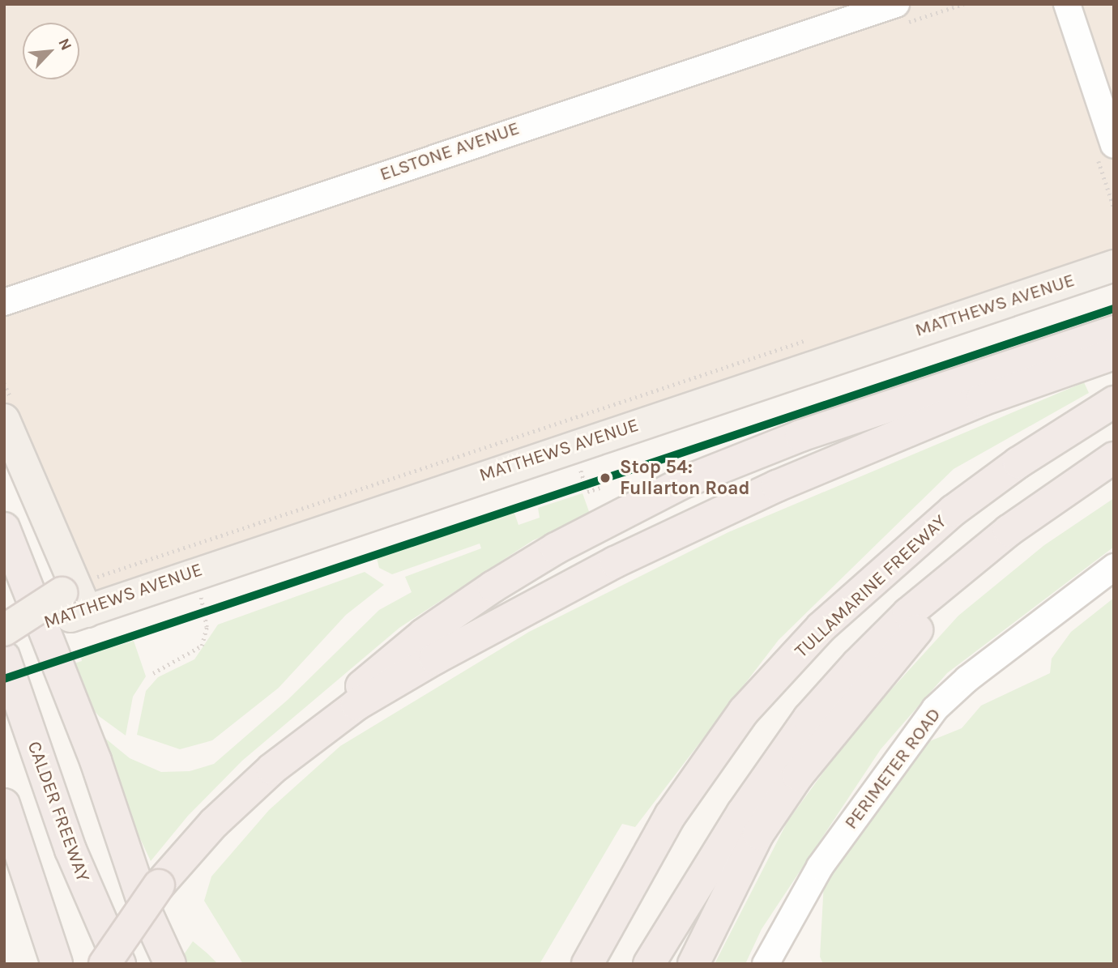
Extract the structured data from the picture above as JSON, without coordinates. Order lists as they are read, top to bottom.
{
  "streets": {
    "highway": ["TULLAMARINE FREEWAY", "CALDER FREEWAY"],
    "main road": ["MATTHEWS AVENUE"],
    "street": ["ELSTONE AVENUE", "PERIMETER ROAD"]
  },
  "places": ["Stop 54: Fullarton Road"],
  "north": "top right"
}
